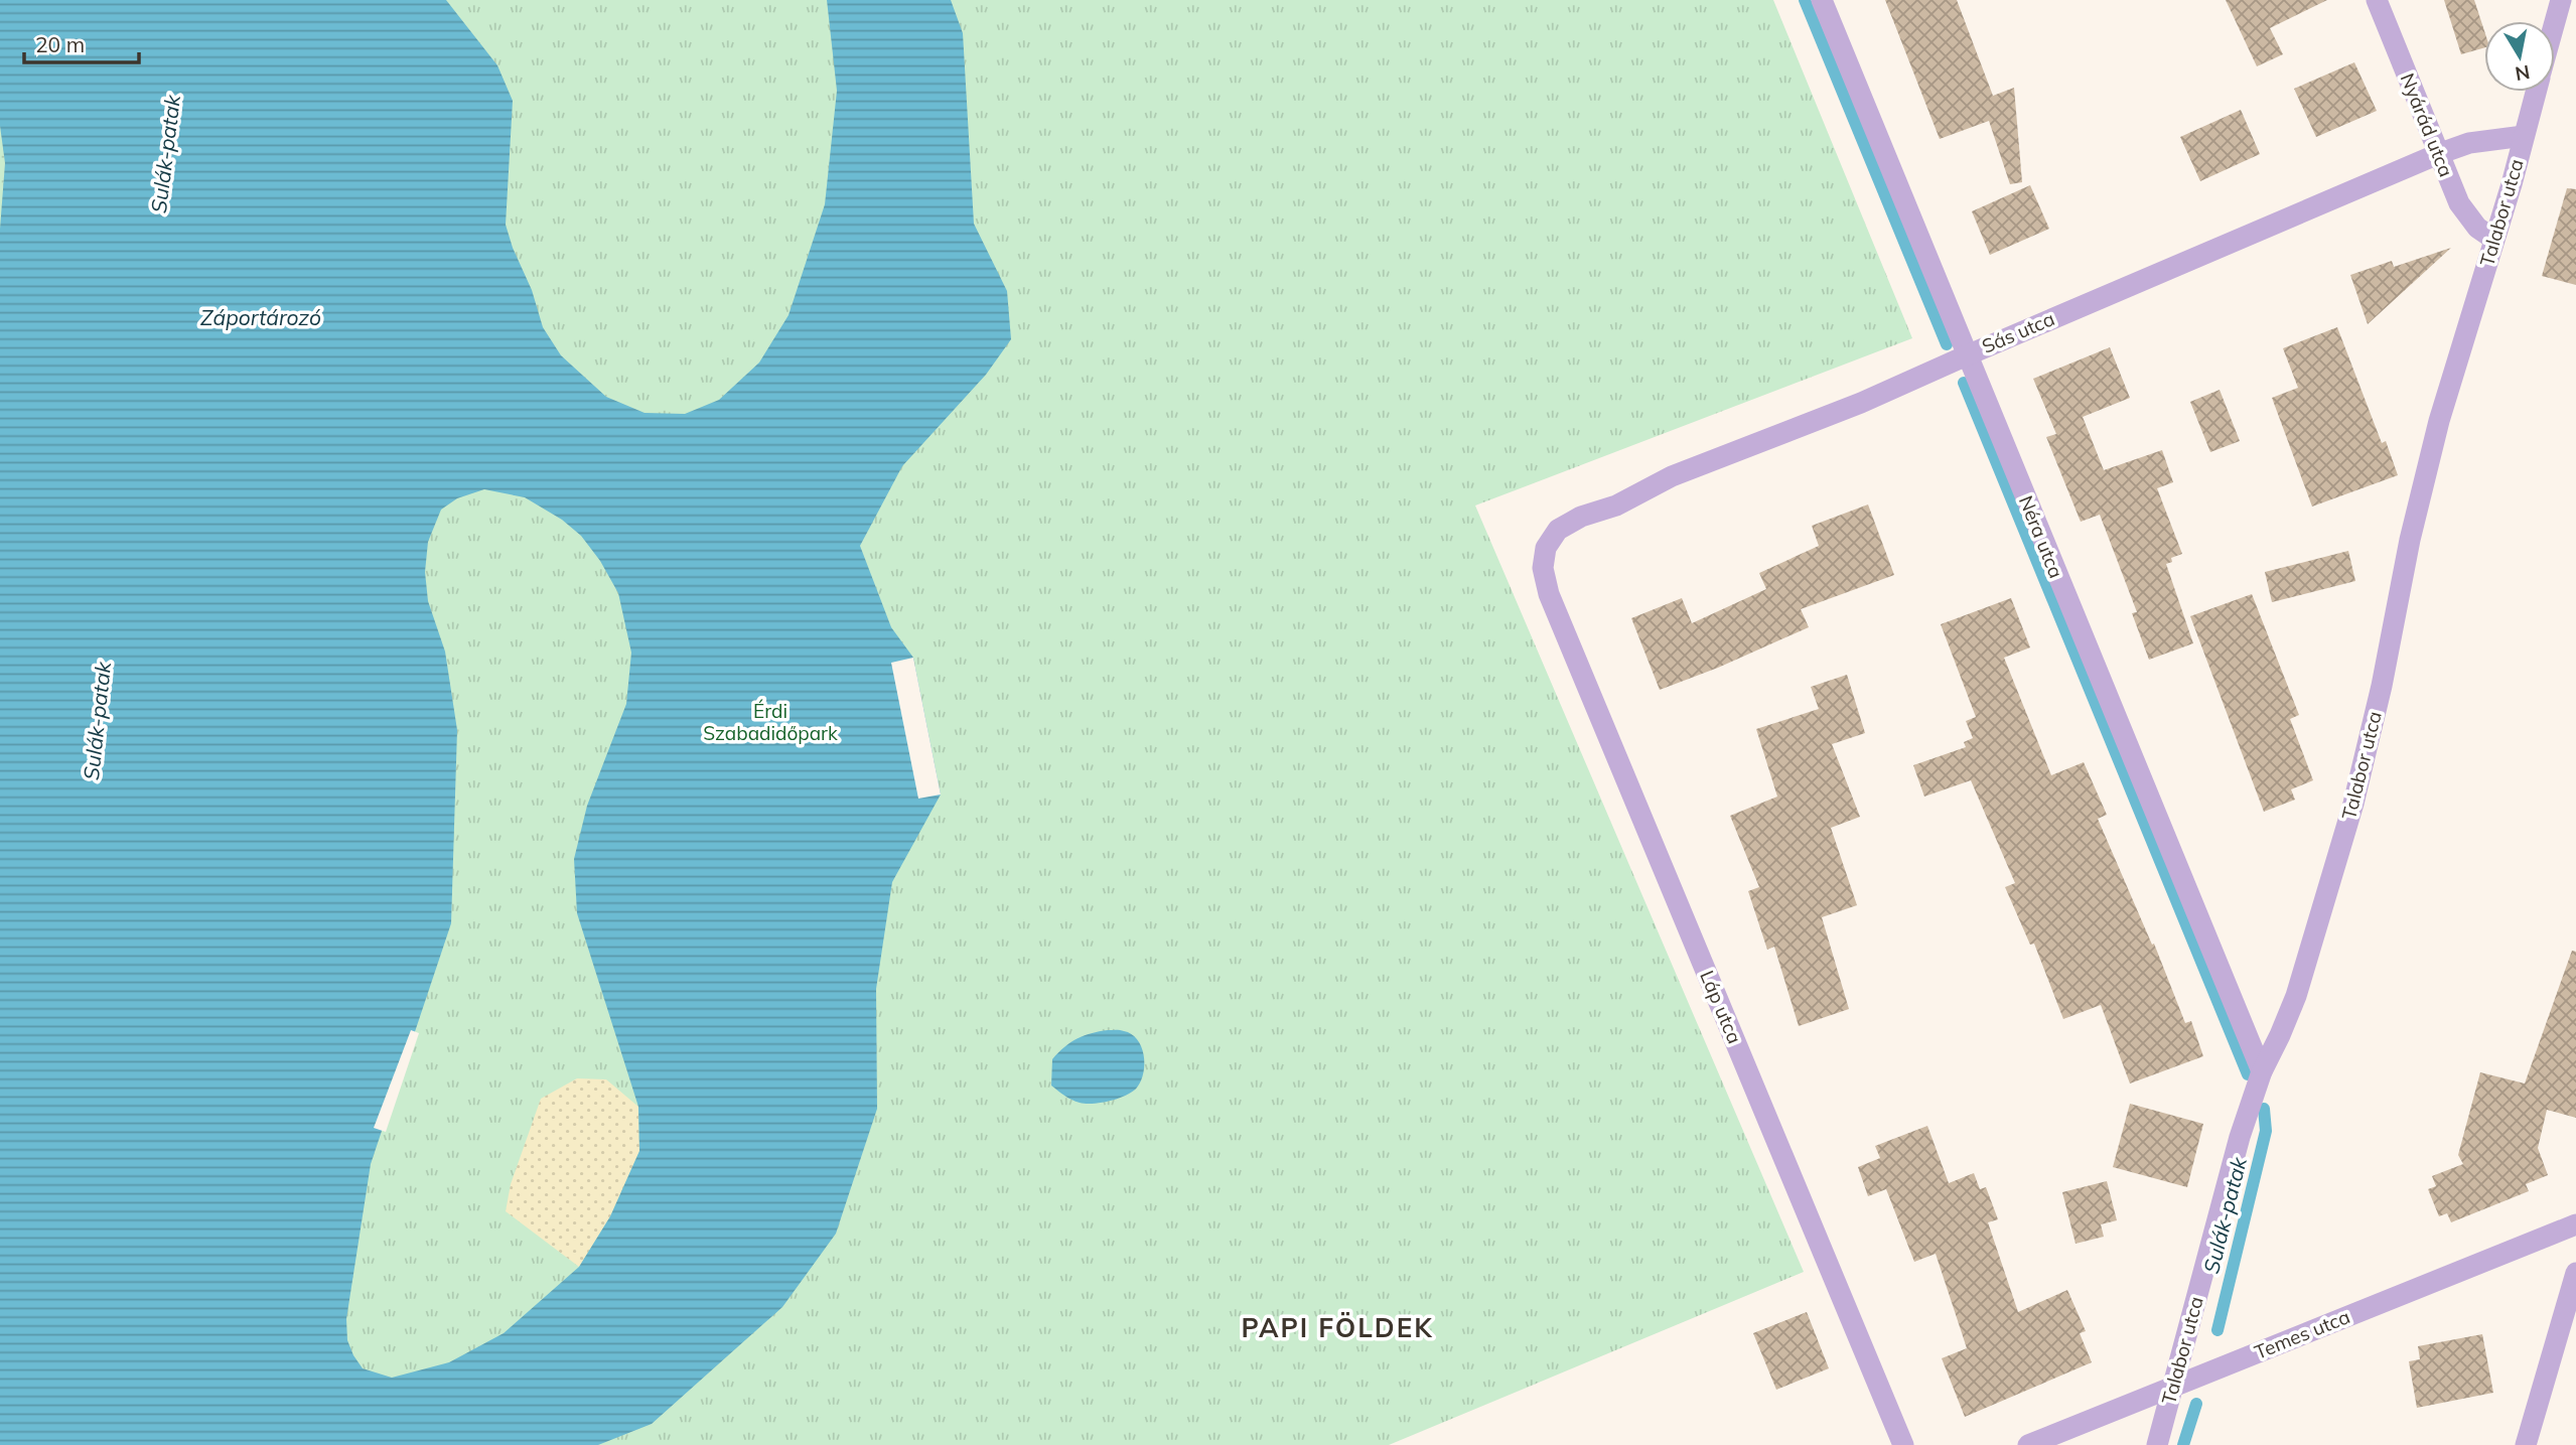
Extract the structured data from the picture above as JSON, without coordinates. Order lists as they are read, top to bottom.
{
  "streets": {
    "street": [
      "Nyárád utca",
      "Talabor utca",
      "Sás utca",
      "Néra utca",
      "Láp utca",
      "Temes utca"
    ]
  },
  "crossings": [
    ["Nyárád utca", "Talabor utca"],
    ["Nyárád utca", "Sás utca"],
    ["Talabor utca", "Sás utca"],
    ["Talabor utca", "Néra utca"],
    ["Talabor utca", "Temes utca"],
    ["Sás utca", "Néra utca"],
    ["Sás utca", "Láp utca"]
  ],
  "districts": ["PAPI FÖLDEK"],
  "water": ["Sulák-patak", "Záportározó"],
  "parks": ["Érdi Szabadidőpark"],
  "scale_bar": "20 m",
  "north": "bottom"
}
